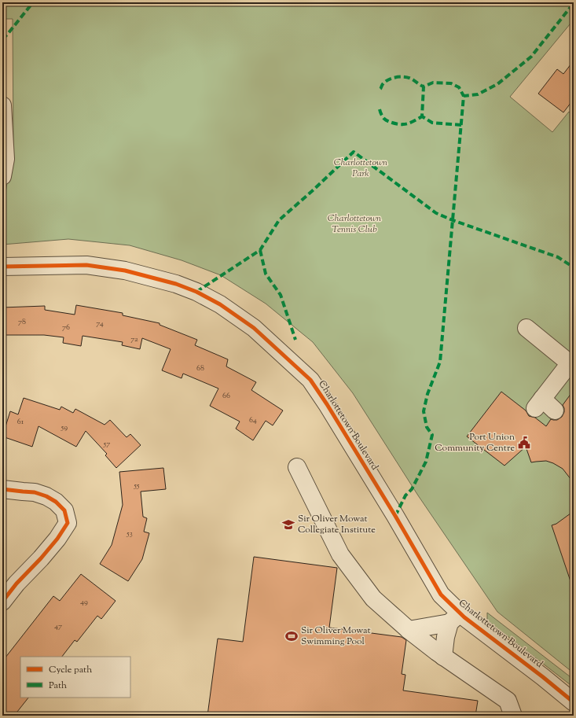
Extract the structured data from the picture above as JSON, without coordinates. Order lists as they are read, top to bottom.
{
  "streets": {
    "street": ["Charlottetown Boulevard"]
  },
  "parks": ["Charlottetown Park", "Charlottetown Tennis Club"],
  "places": {
    "public building": ["Port Union Community Centre"],
    "school or university": ["Sir Oliver Mowat Collegiate Institute"],
    "sports": ["Sir Oliver Mowat Swimming Pool"]
  },
  "house_numbers": [
    "78",
    "74",
    "76",
    "72",
    "68",
    "66",
    "64",
    "61",
    "59",
    "57",
    "55",
    "53",
    "49",
    "47"
  ],
  "legend": ["Cycle path", "Path"]
}
